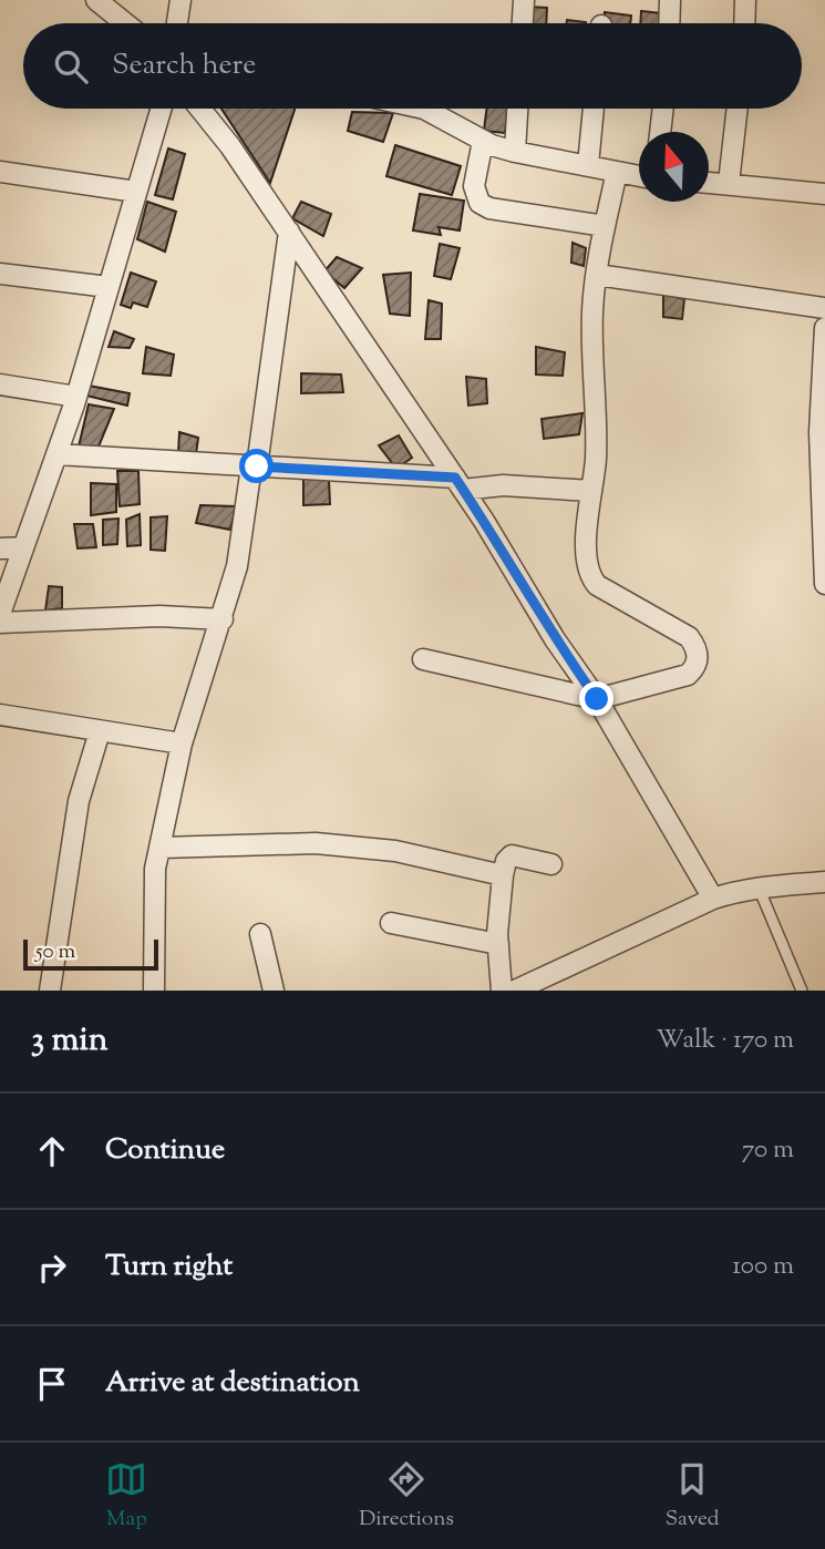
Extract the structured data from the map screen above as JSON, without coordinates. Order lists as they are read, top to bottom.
{
  "scale_bar": "50 m",
  "north": "top",
  "page": {
    "search": "Search here",
    "scale": "50 m",
    "heading": ["3 min", "Walk · 170 m"],
    "list": [
      ["Continue", "70 m"],
      ["Turn right", "100 m"],
      "Arrive at destination"
    ],
    "nav": ["Map", "Directions", "Saved"]
  }
}
